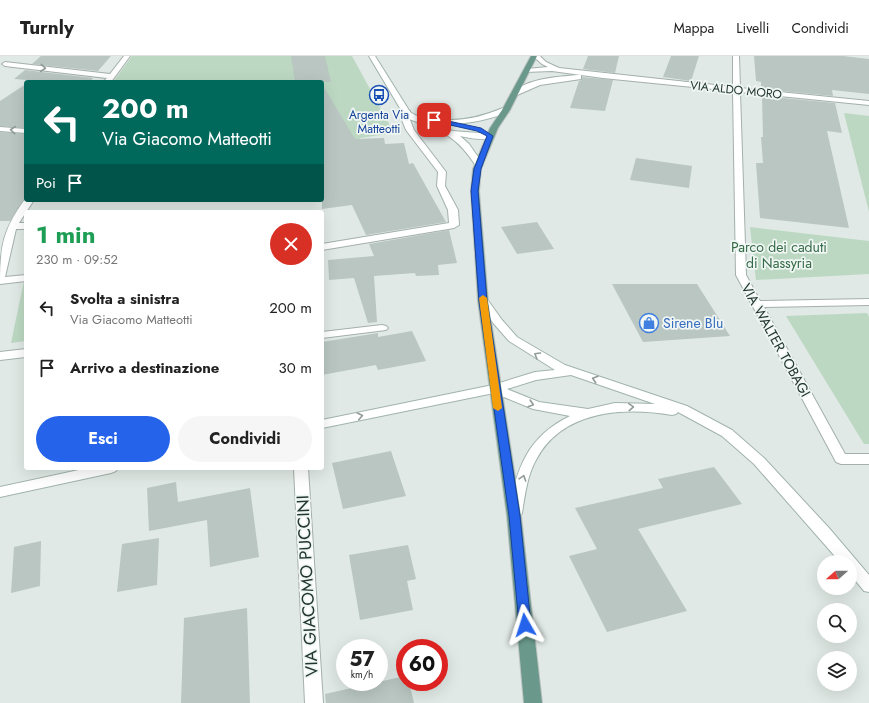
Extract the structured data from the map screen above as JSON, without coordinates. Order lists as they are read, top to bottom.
{
  "streets": {
    "street": ["VIA ALDO MORO", "VIA WALTER TOBAGI", "VIA GIACOMO PUCCINI"]
  },
  "crossings": [
    ["VIA ALDO MORO", "VIA WALTER TOBAGI"]
  ],
  "parks": ["Parco dei caduti di Nassyria"],
  "places": {
    "bus stop": ["Argenta Via Matteotti"],
    "shop": ["Sirene Blu"]
  },
  "north": "left",
  "page": {
    "header": "Turnly",
    "nav": ["Mappa", "Livelli", "Condividi"],
    "turn": ["200 m", "Via Giacomo Matteotti"],
    "then": "Poi",
    "heading": ["1 min", "230 m · 09:52"],
    "list": [
      {
        "name": "Svolta a sinistra",
        "note": "Via Giacomo Matteotti",
        "value": "200 m"
      },
      {
        "name": "Arrivo a destinazione",
        "value": "30 m"
      }
    ],
    "buttons": ["Esci", "Condividi"],
    "speed": "57 km/h",
    "limit": "60"
  }
}
